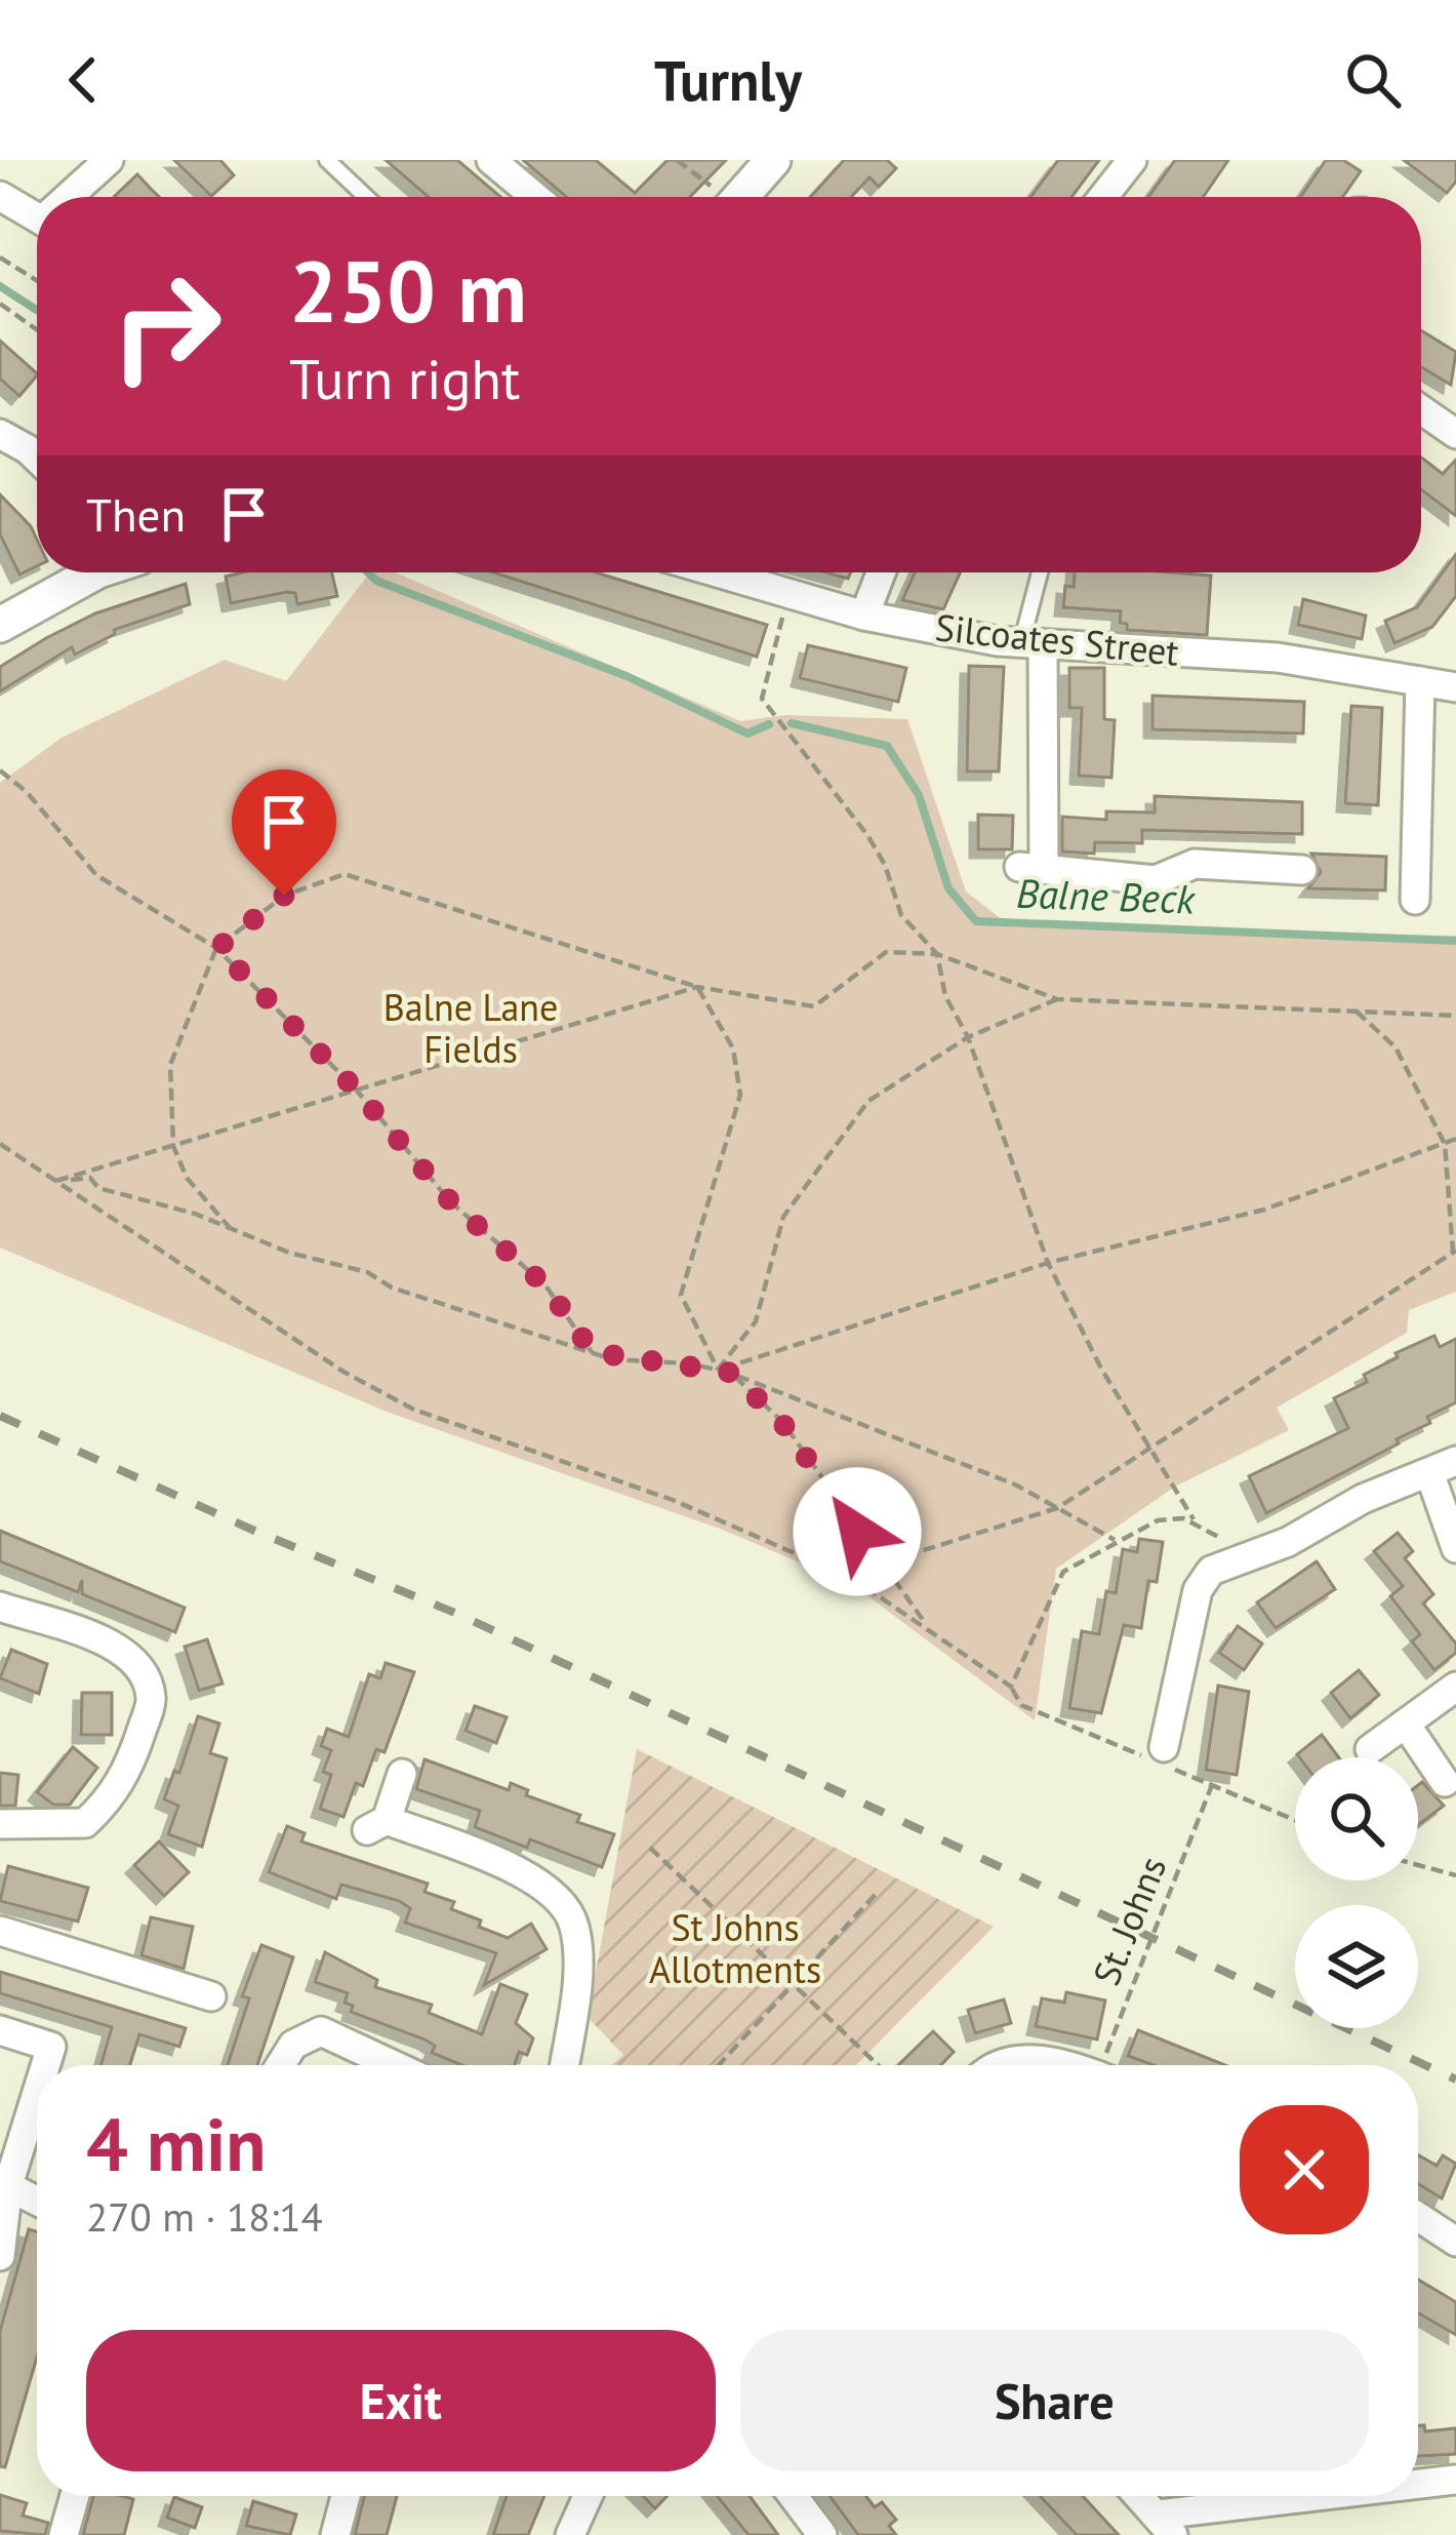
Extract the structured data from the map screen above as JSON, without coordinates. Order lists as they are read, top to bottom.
{
  "streets": {
    "street": ["Silcoates Street"],
    "path": ["St. Johns"]
  },
  "water": ["Balne Beck"],
  "parks": ["Balne Lane Fields", "St Johns Allotments"],
  "page": {
    "header": "Turnly",
    "turn": ["250 m", "Turn right"],
    "then": "Then",
    "heading": ["4 min", "270 m · 18:14"],
    "buttons": ["Exit", "Share"]
  }
}
